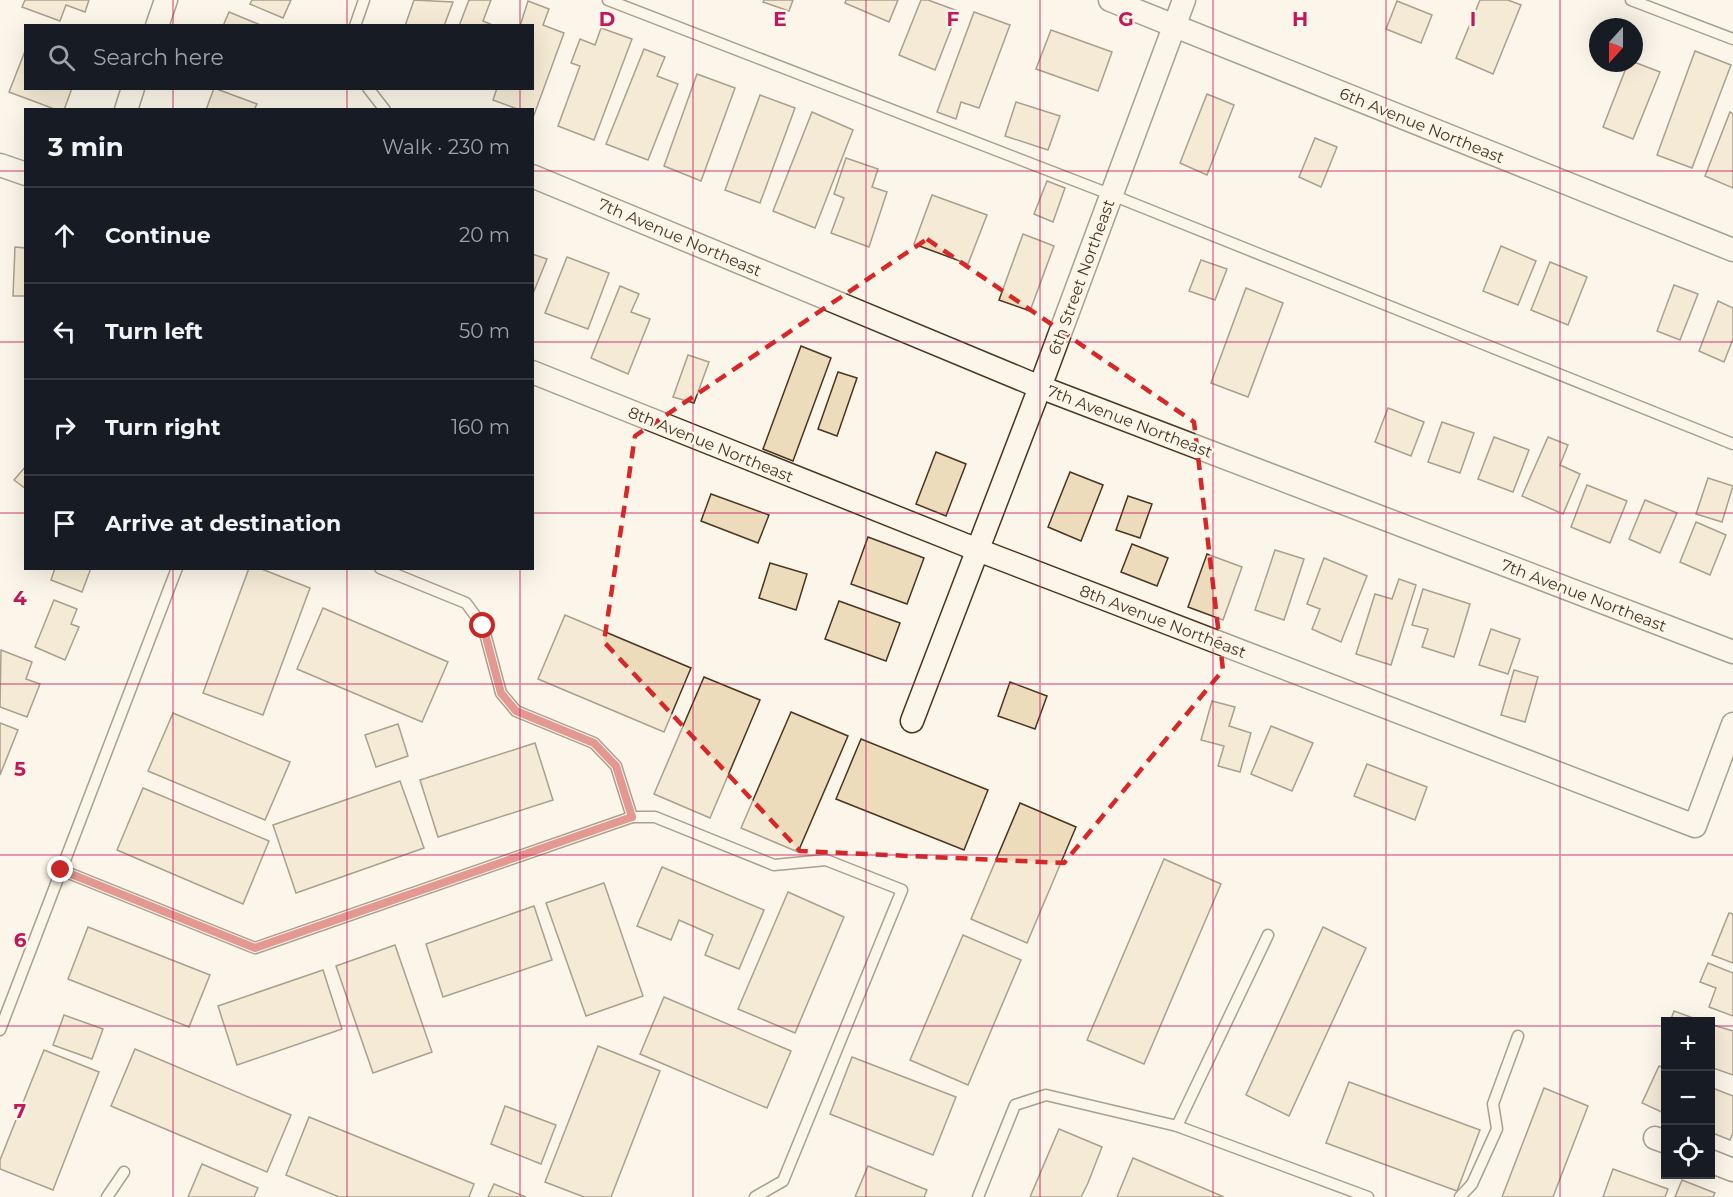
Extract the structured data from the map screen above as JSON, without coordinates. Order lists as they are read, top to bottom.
{
  "streets": {
    "street": [
      "6th Avenue Northeast",
      "7th Avenue Northeast",
      "6th Street Northeast",
      "8th Avenue Northeast"
    ]
  },
  "crossings": [
    ["6th Avenue Northeast", "6th Street Northeast"],
    ["7th Avenue Northeast", "6th Street Northeast"],
    ["6th Street Northeast", "8th Avenue Northeast"]
  ],
  "north": "bottom",
  "page": {
    "search": "Search here",
    "heading": ["3 min", "Walk · 230 m"],
    "list": [
      ["Continue", "20 m"],
      ["Turn left", "50 m"],
      ["Turn right", "160 m"],
      "Arrive at destination"
    ],
    "map_buttons": ["+", "−"]
  },
  "grid": {
    "columns": [
      "D",
      "E",
      "F",
      "G",
      "H",
      "I"
    ],
    "rows": [
      "4",
      "5",
      "6",
      "7"
    ]
  }
}
